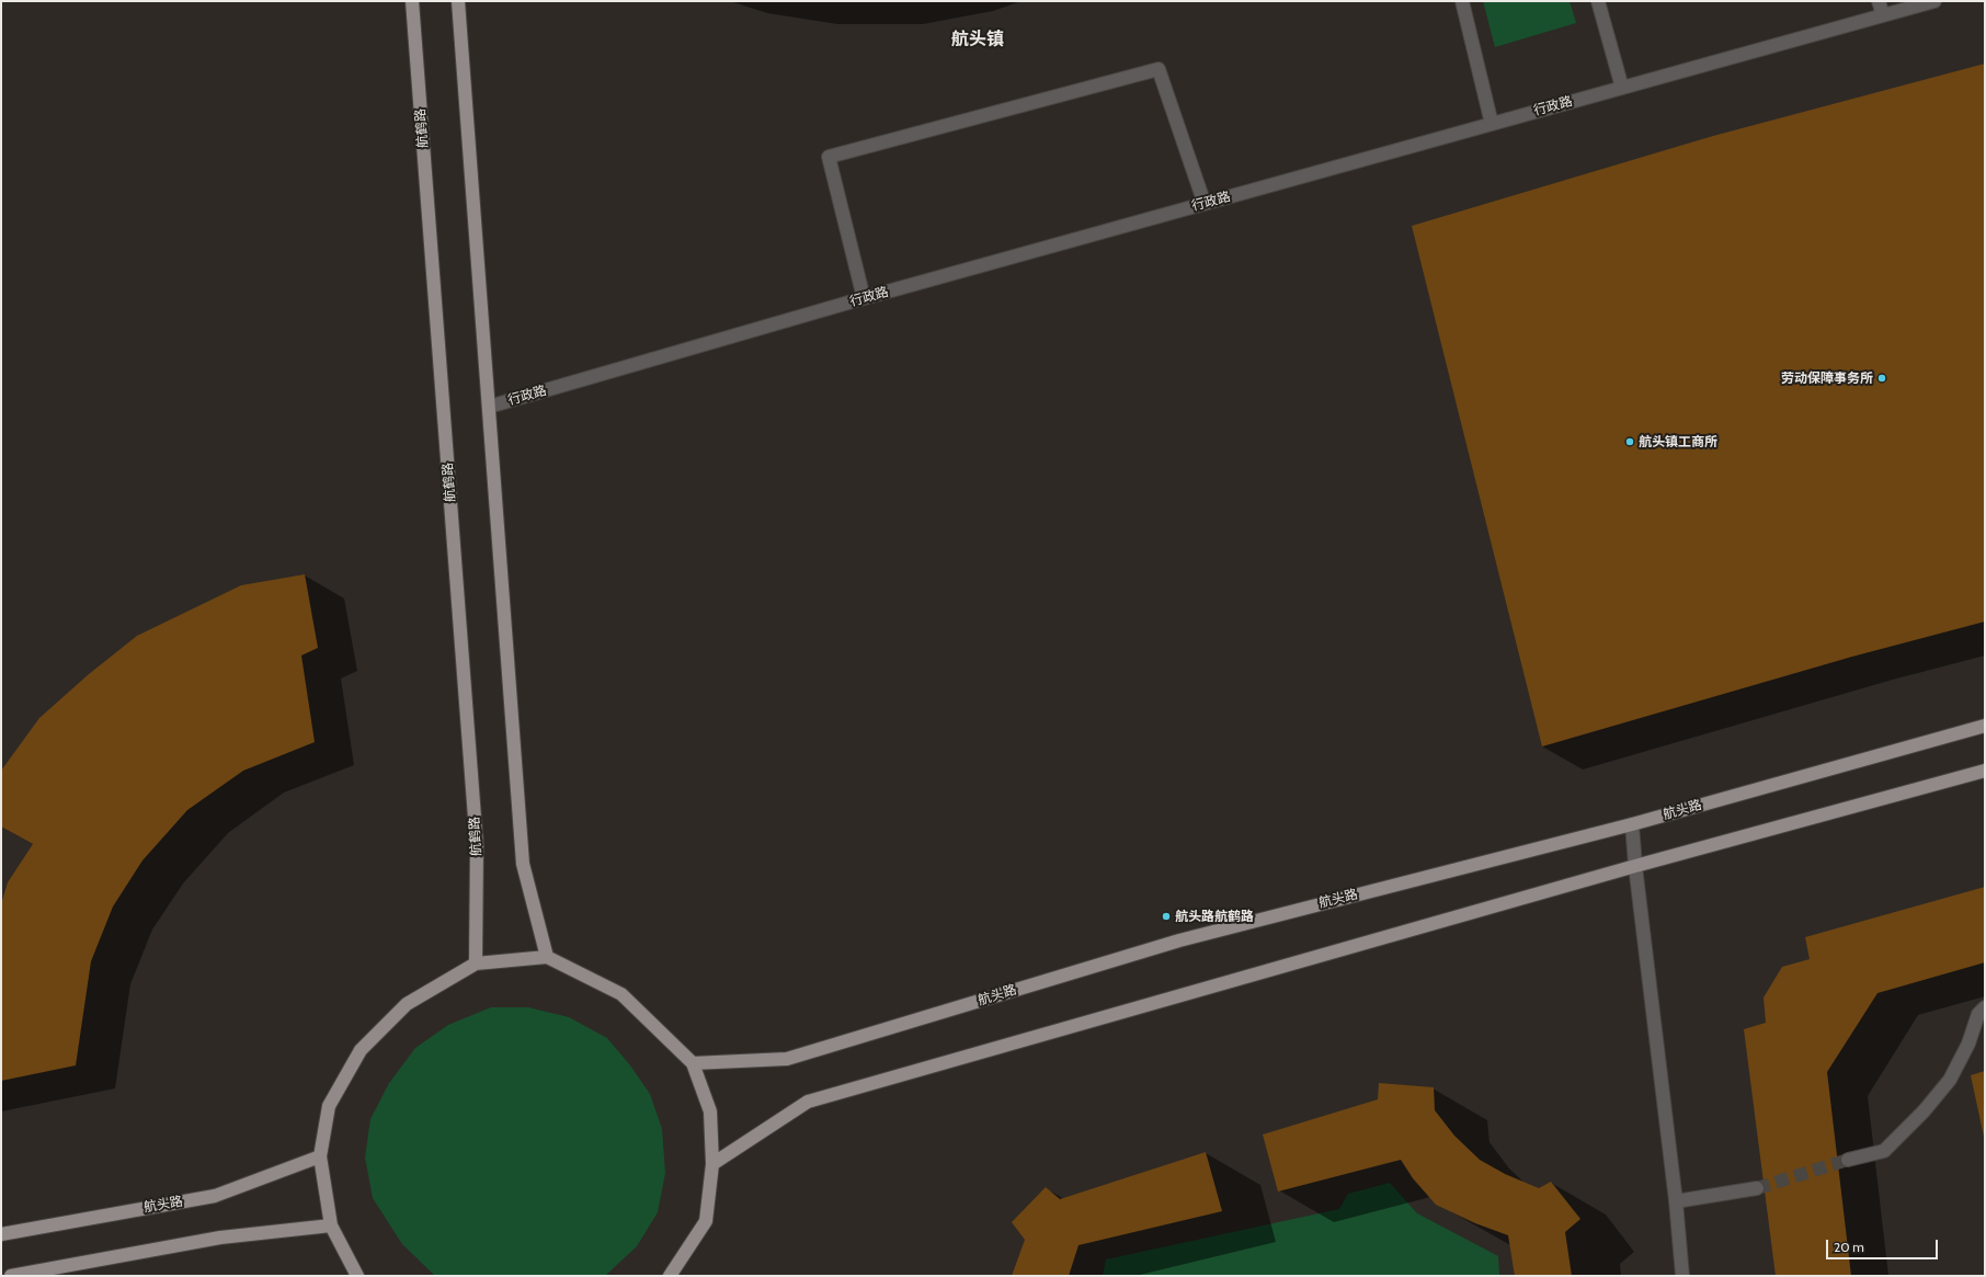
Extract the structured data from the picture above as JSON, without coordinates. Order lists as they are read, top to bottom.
{
  "streets": {
    "main road": ["航鹤路", "航头路"],
    "street": ["行政路"]
  },
  "districts": ["航头镇"],
  "places": ["劳动保障事务所", "航头镇工商所", "航头路航鹤路"],
  "scale_bar": "20 m"
}
